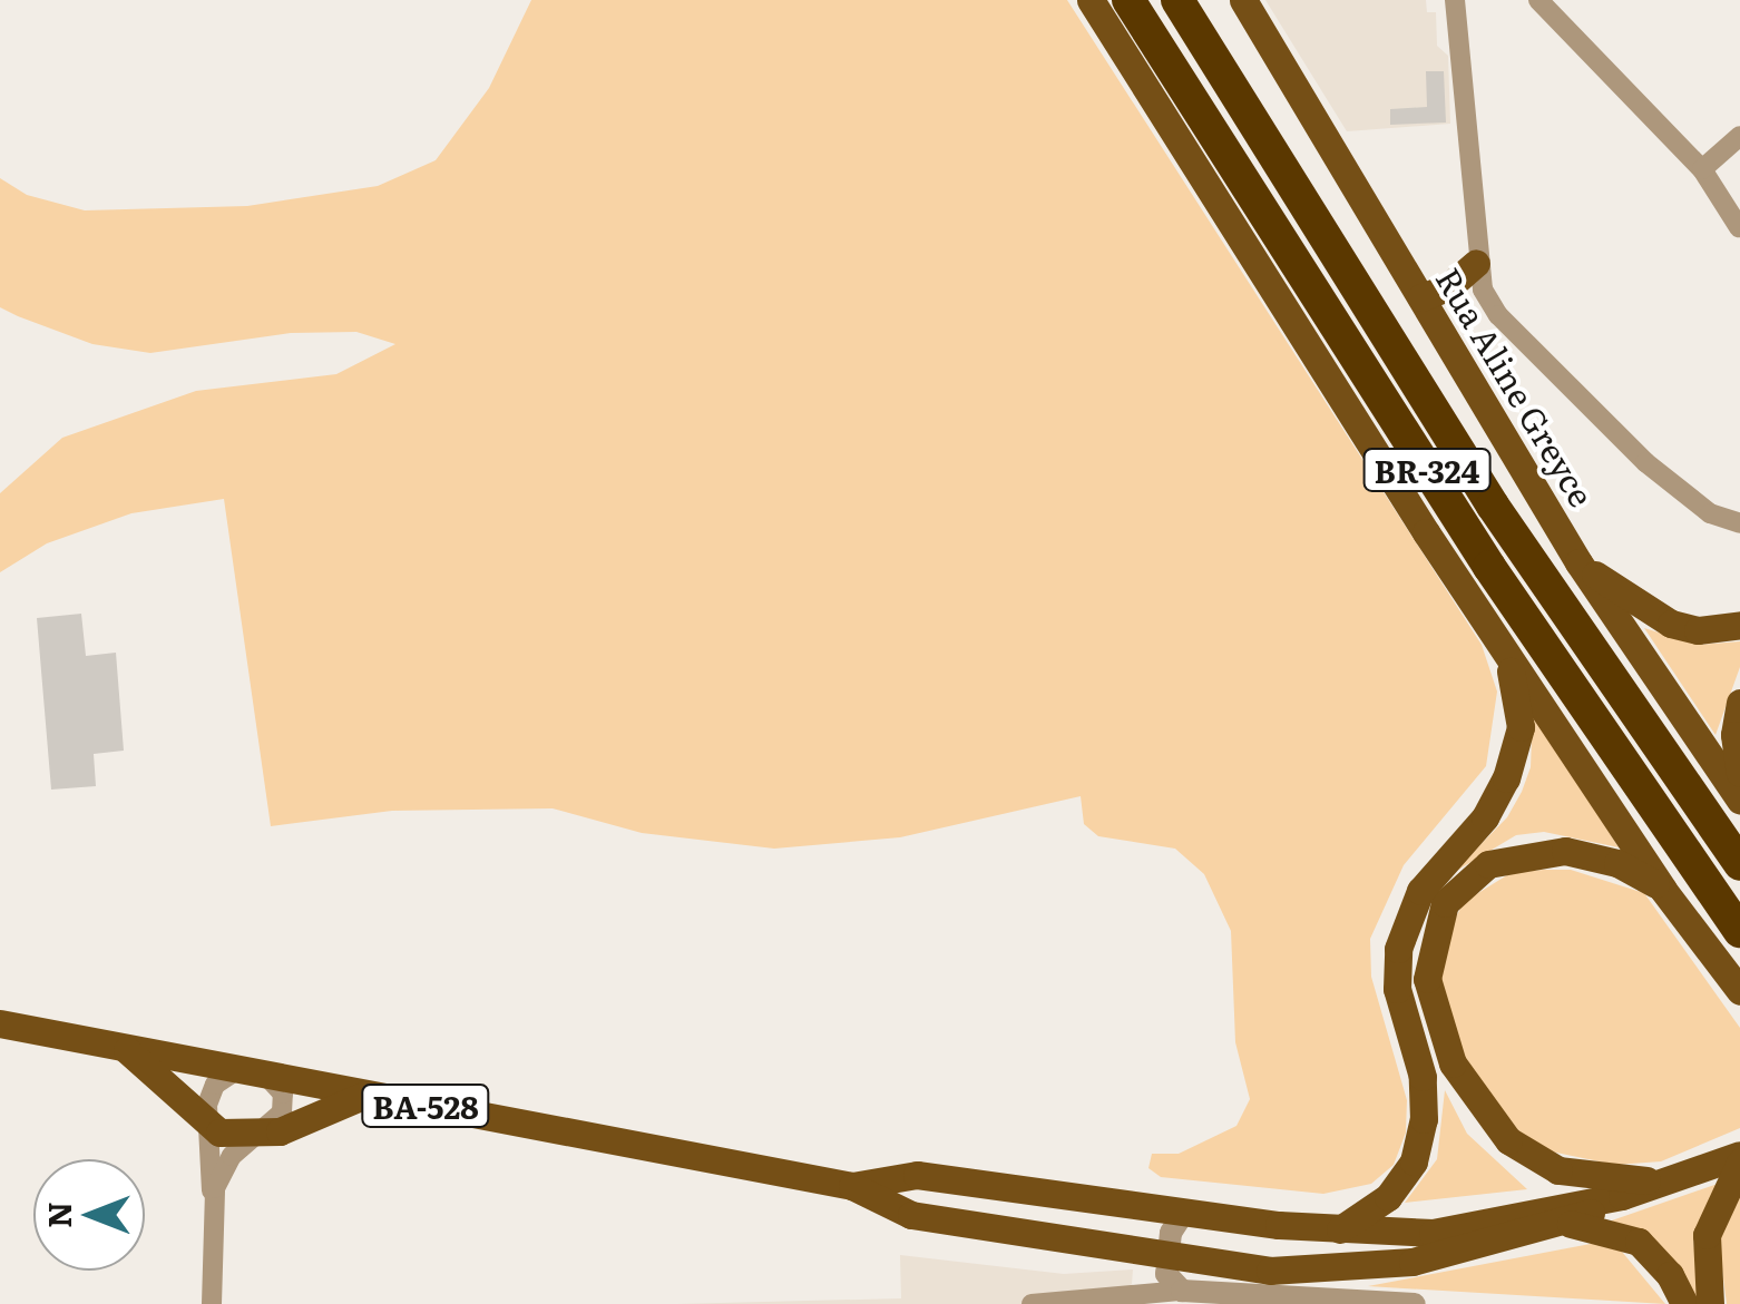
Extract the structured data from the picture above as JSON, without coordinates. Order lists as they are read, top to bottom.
{
  "streets": {
    "highway": ["BR-324"],
    "main road": ["Rua Aline Greyce", "BA-528"]
  },
  "north": "left"
}
